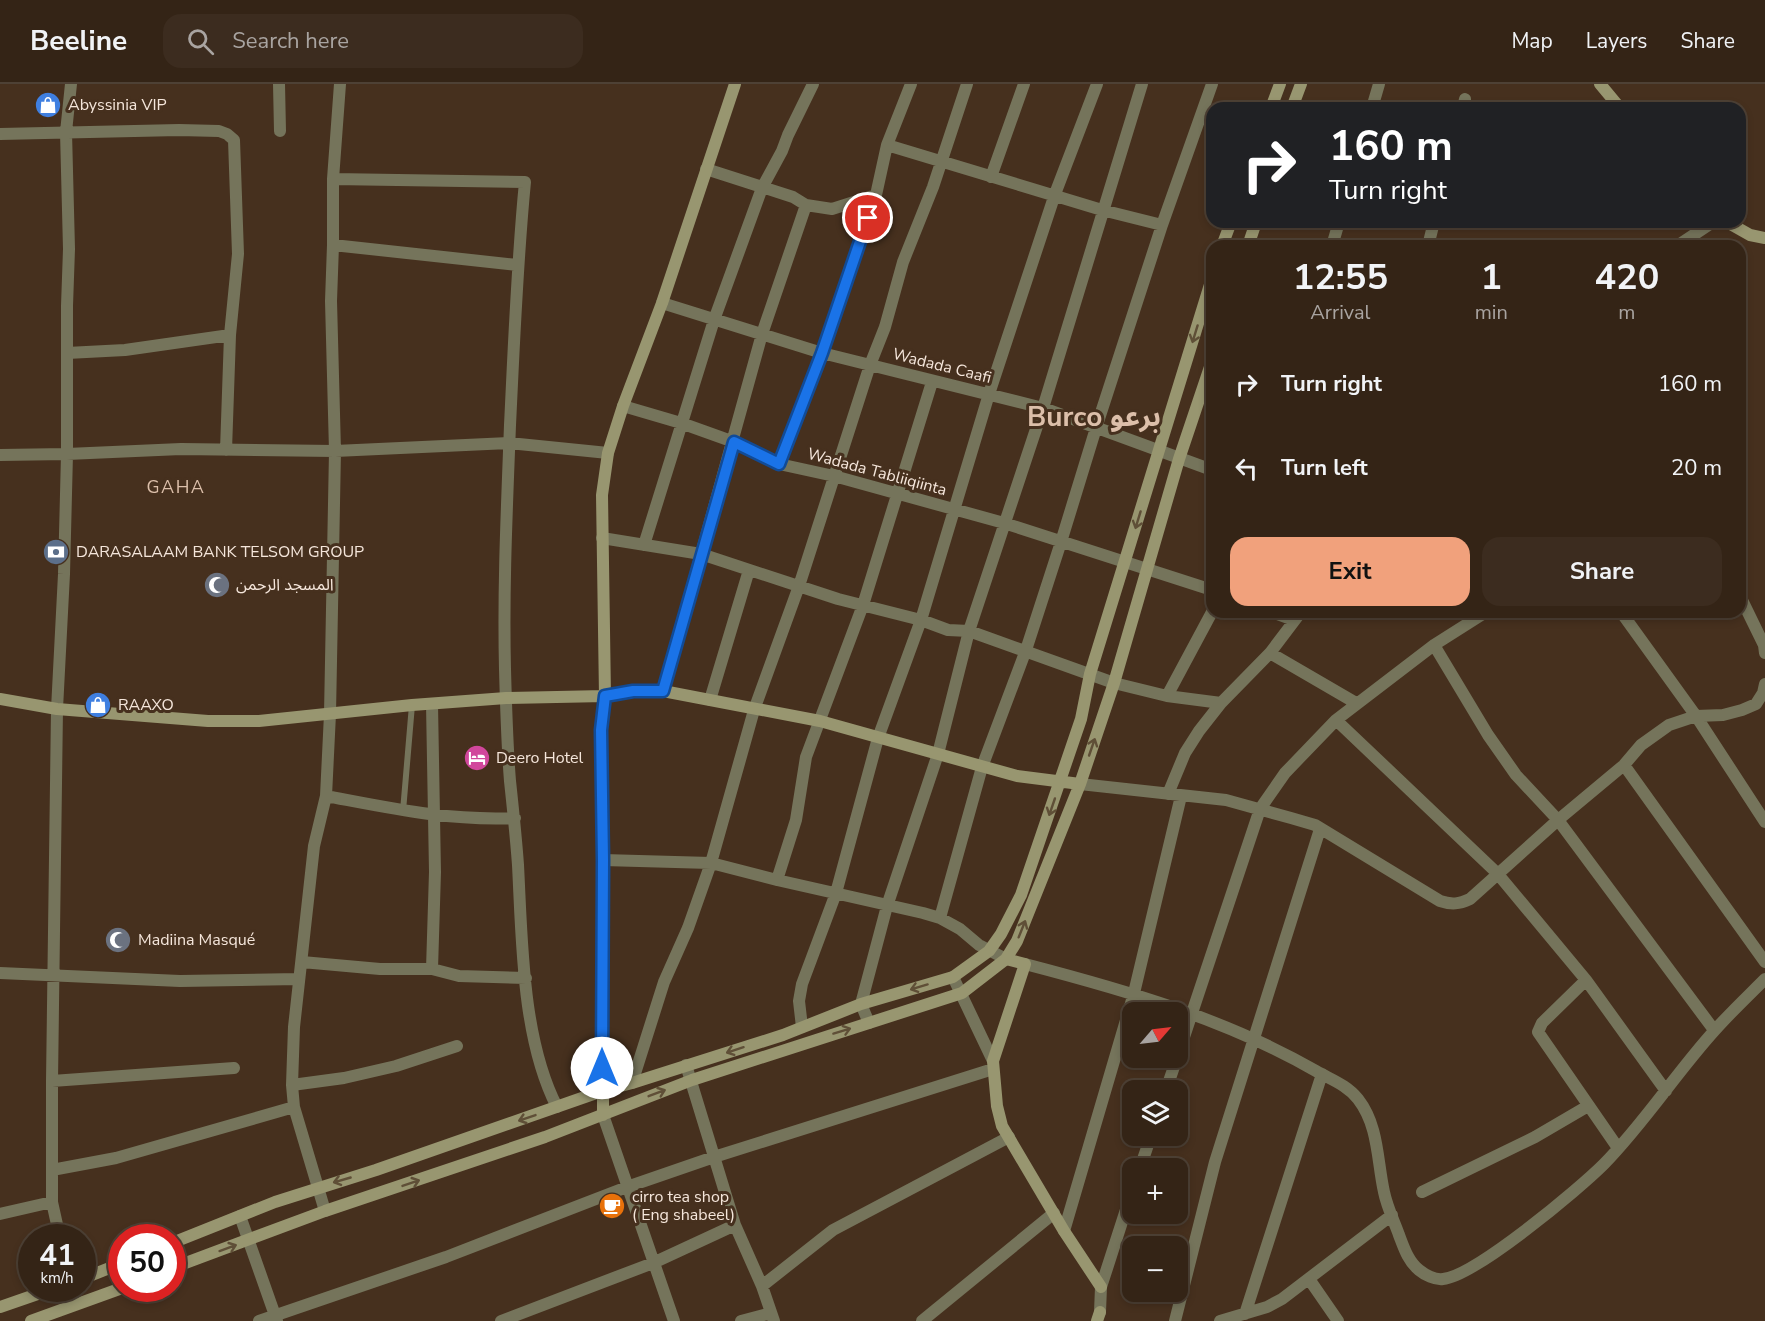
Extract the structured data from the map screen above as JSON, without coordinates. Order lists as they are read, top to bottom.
{
  "streets": {
    "street": ["Wadada Caafi", "Wadada Tabliiqiinta"]
  },
  "districts": ["Burco برعو", "GAHA"],
  "places": {
    "shop": ["Abyssinia VIP", "RAAXO"],
    "bank": ["DARASALAAM BANK TELSOM GROUP"],
    "mosque": ["المسجد الرحمن", "Madiina Masqué"],
    "hotel": ["Deero Hotel"],
    "cafe": ["cirro tea shop ( Eng shabeel)"]
  },
  "north": "top right",
  "page": {
    "header": "Beeline",
    "search": "Search here",
    "nav": ["Map", "Layers", "Share"],
    "turn": ["160 m", "Turn right"],
    "eta": [
      "12:55",
      "Arrival",
      "1",
      "min",
      "420",
      "m"
    ],
    "list": [
      {
        "name": "Turn right",
        "value": "160 m"
      },
      {
        "name": "Turn left",
        "value": "20 m"
      }
    ],
    "buttons": ["Exit", "Share"],
    "map_buttons": ["+", "−"],
    "speed": "41 km/h",
    "limit": "50"
  }
}
